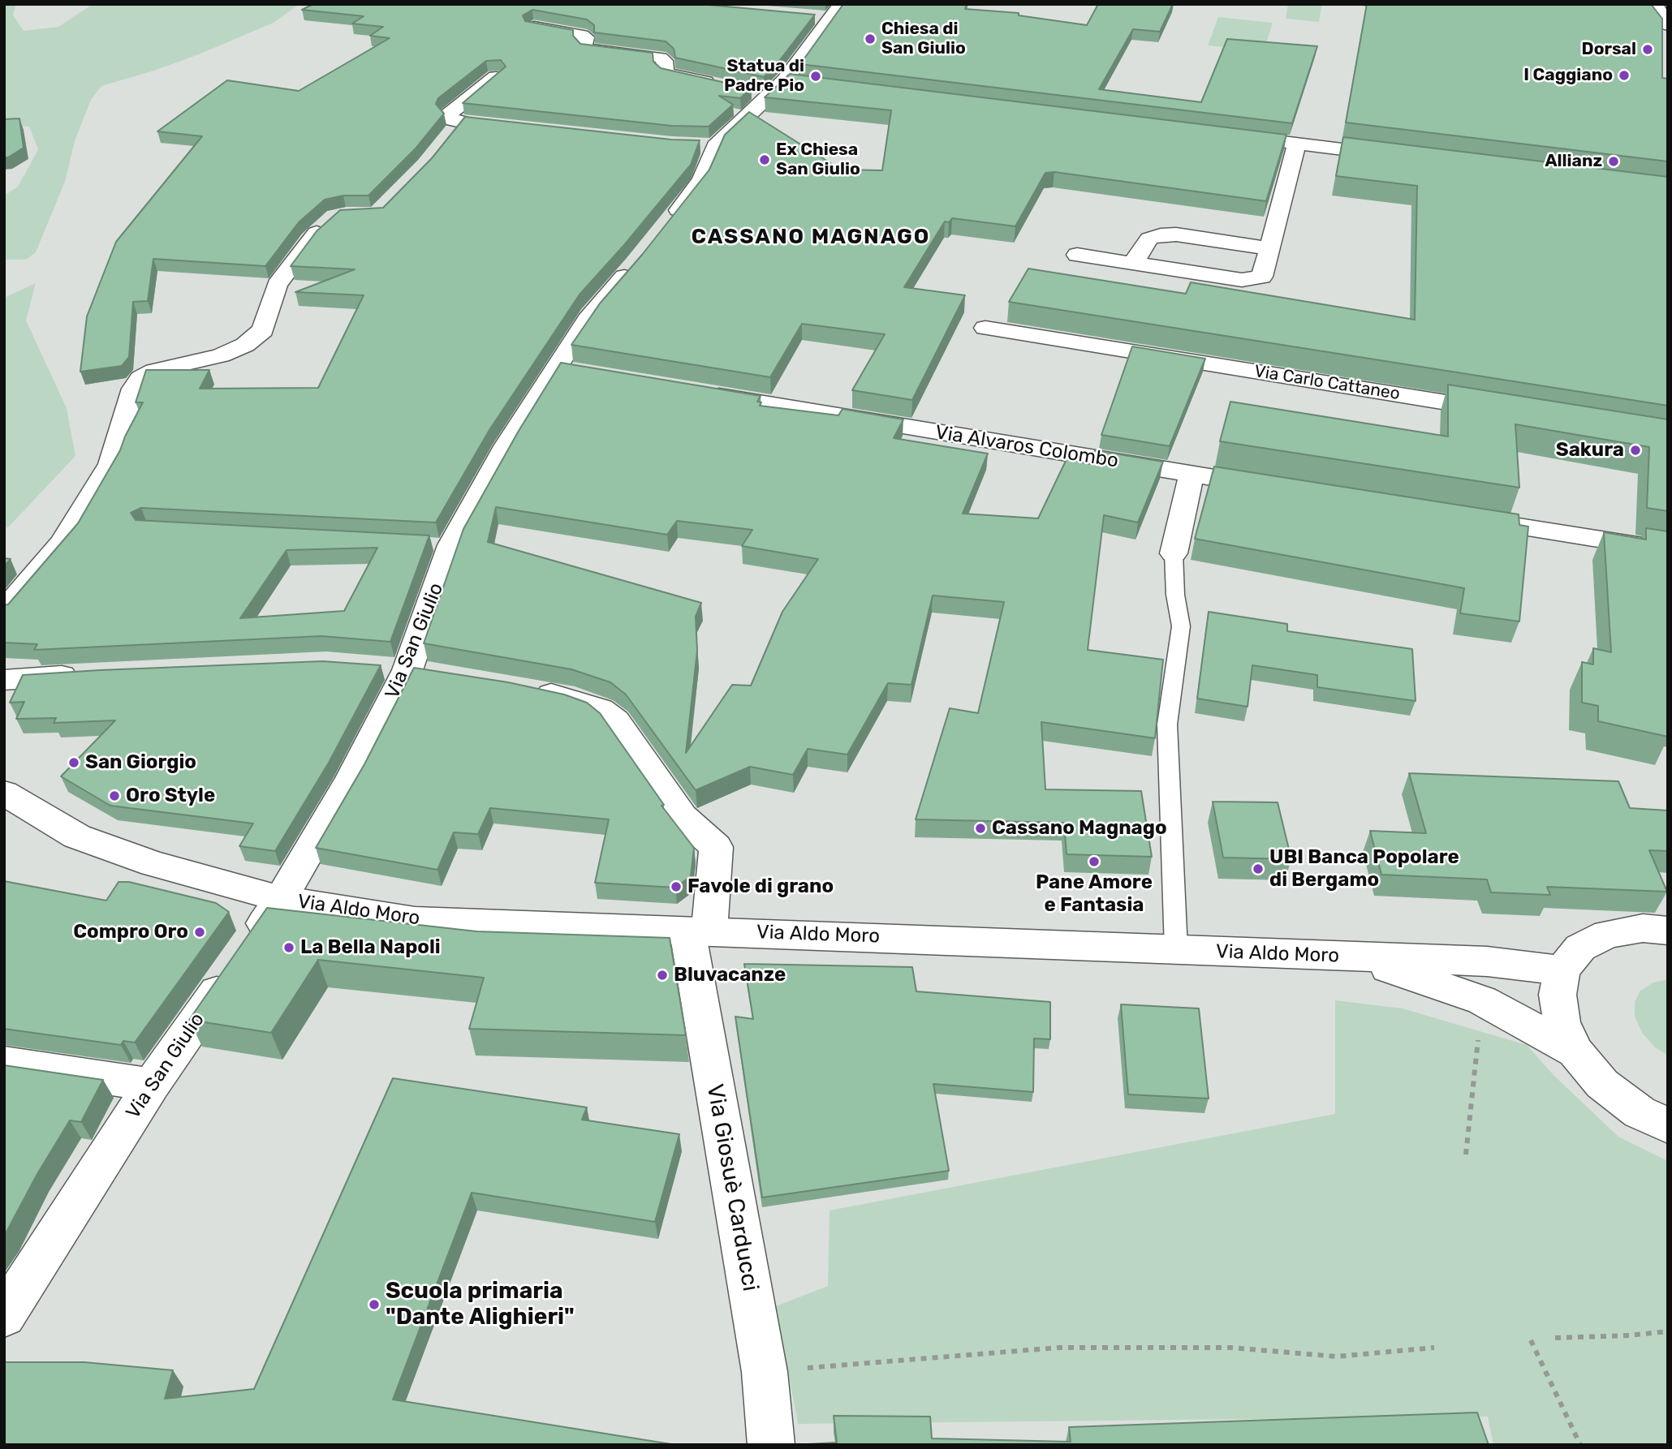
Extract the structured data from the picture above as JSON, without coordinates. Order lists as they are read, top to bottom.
{
  "streets": {
    "street": [
      "Via Carlo Cattaneo",
      "Via Alvaros Colombo",
      "Via San Giulio",
      "Via Aldo Moro",
      "Via Giosuè Carducci"
    ]
  },
  "crossings": [
    ["Via San Giulio", "Via Aldo Moro"],
    ["Via Aldo Moro", "Via Giosuè Carducci"]
  ],
  "districts": ["CASSANO MAGNAGO"],
  "places": [
    "Chiesa di San Giulio",
    "Dorsal",
    "I Caggiano",
    "Statua di Padre Pio",
    "Ex Chiesa San Giulio",
    "Allianz",
    "Sakura",
    "San Giorgio",
    "Oro Style",
    "Cassano Magnago",
    "Pane Amore e Fantasia",
    "UBI Banca Popolare di Bergamo",
    "Favole di grano",
    "Compro Oro",
    "La Bella Napoli",
    "Bluvacanze",
    "Scuola primaria \"Dante Alighieri\""
  ]
}
